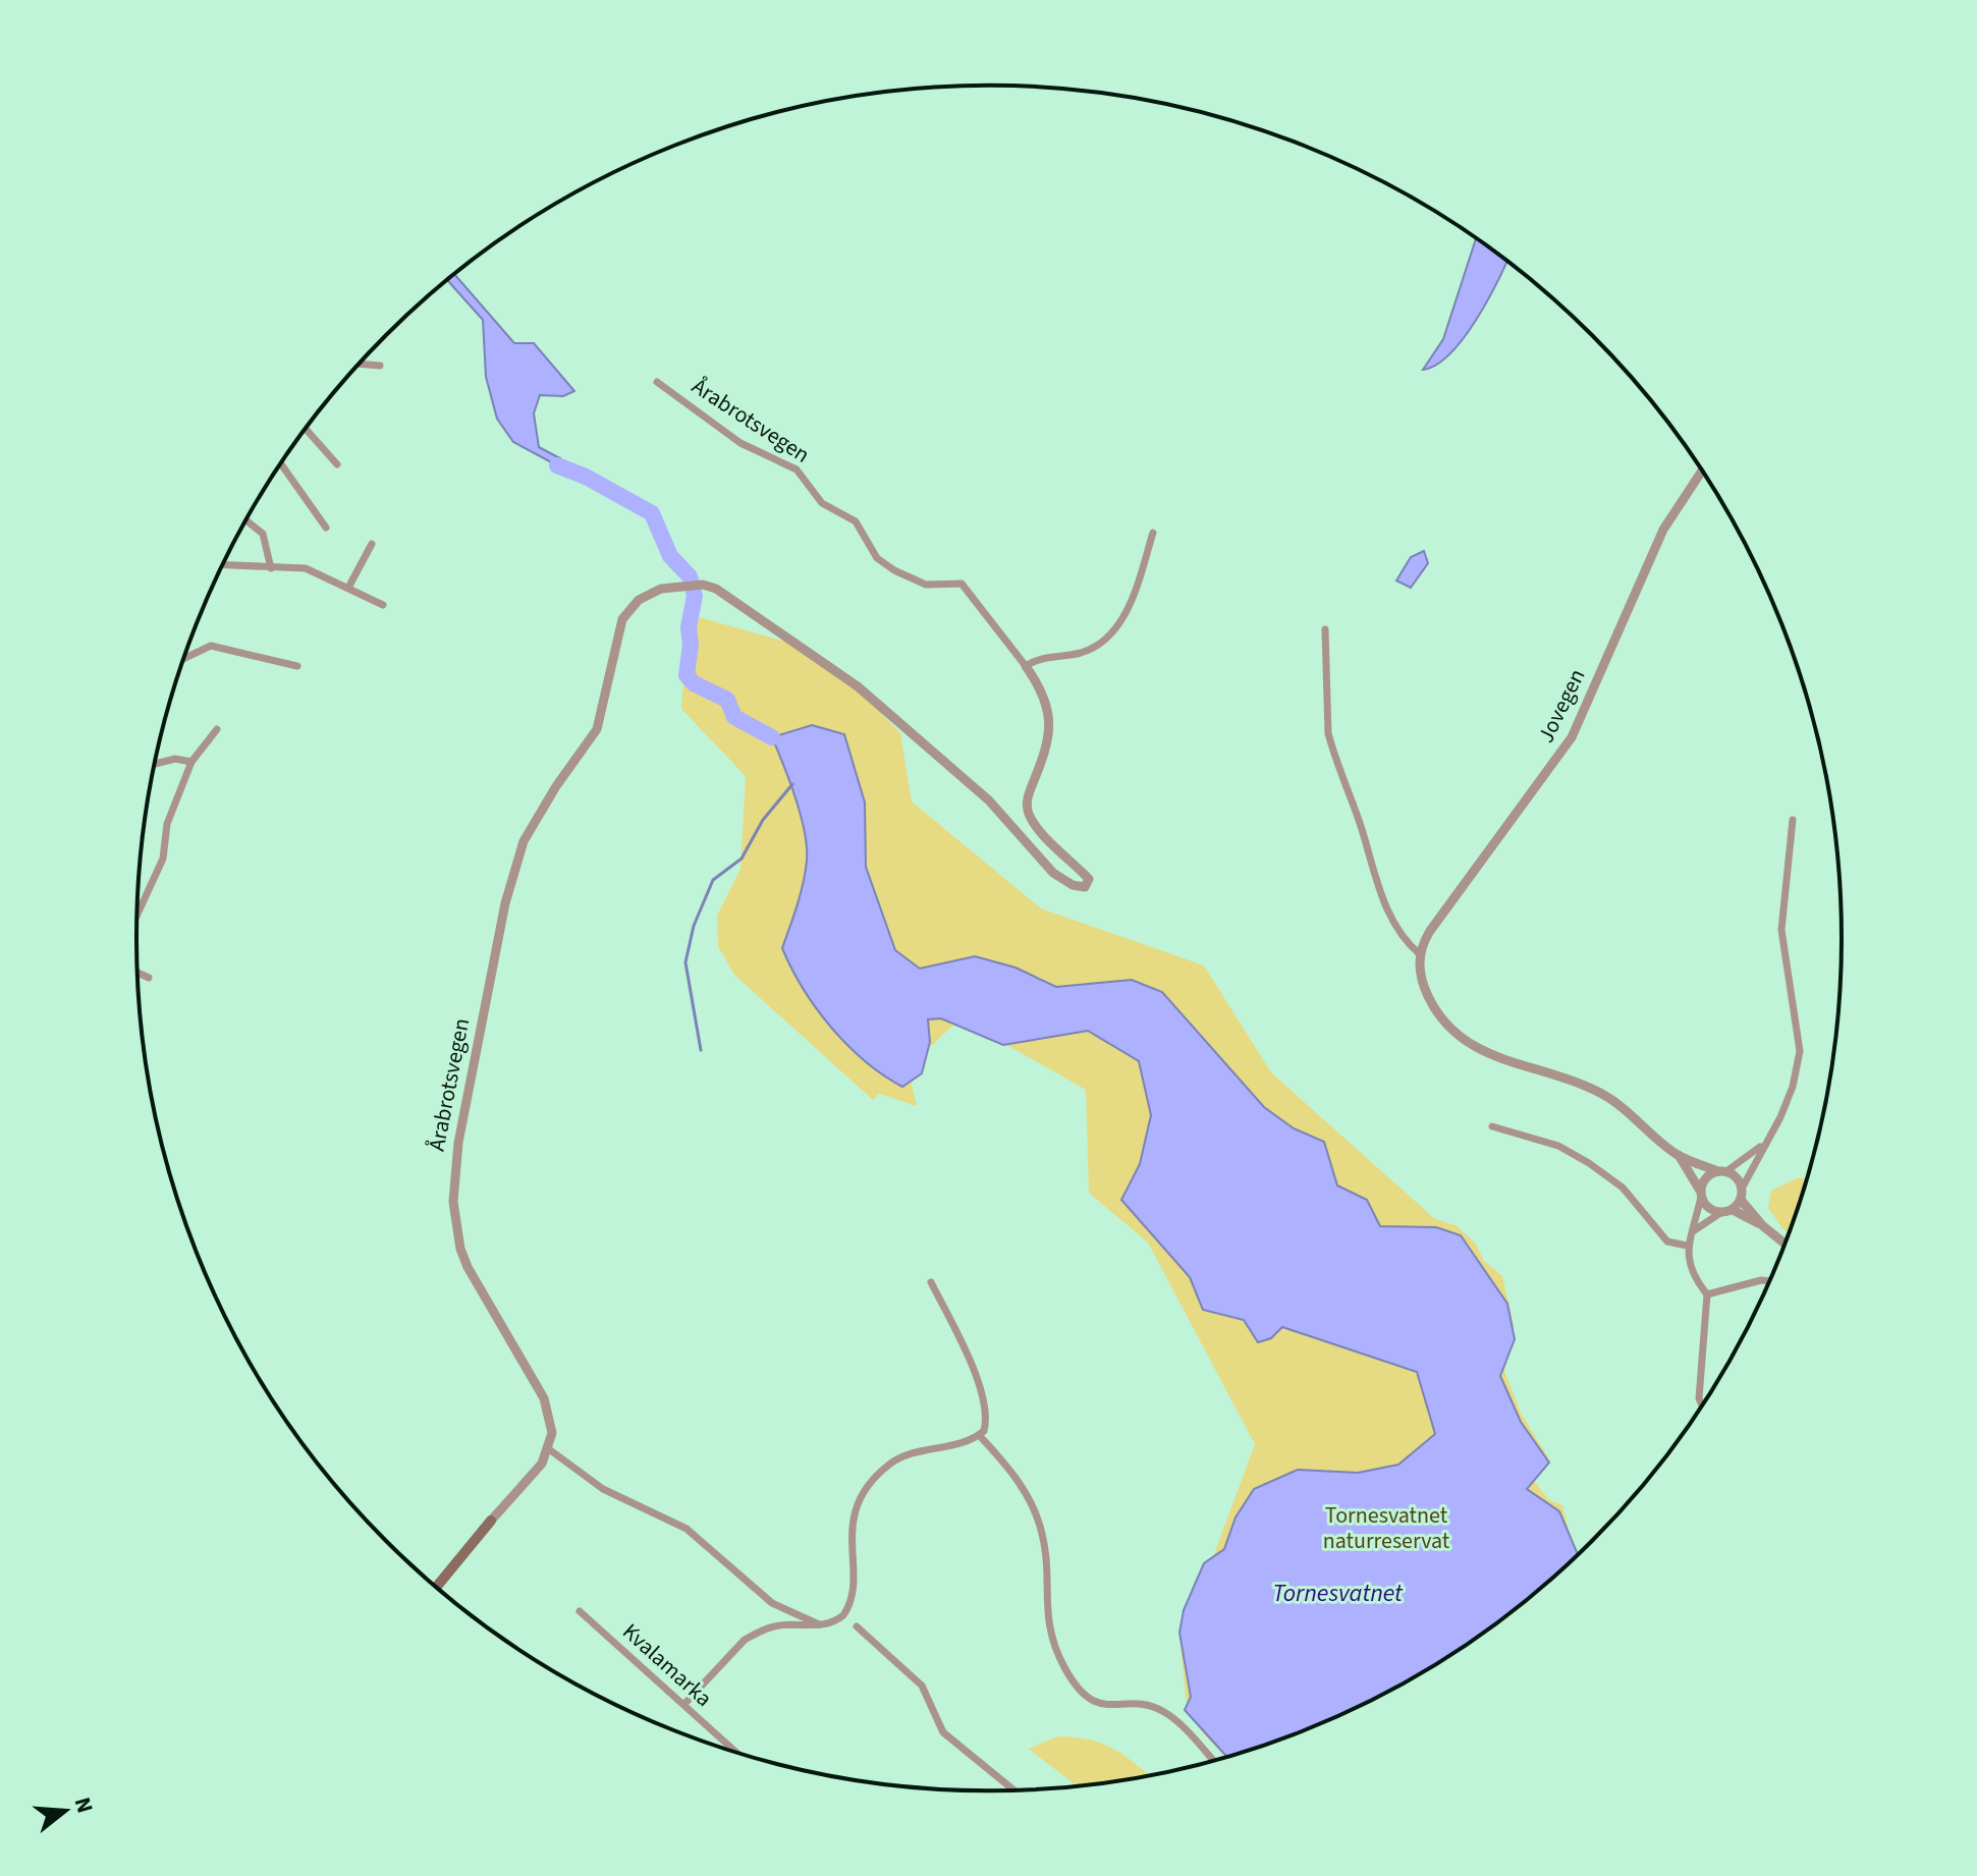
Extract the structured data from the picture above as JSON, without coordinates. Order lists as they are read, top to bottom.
{
  "streets": {
    "street": ["Årabrotsvegen", "Jovegen", "Kvalamarka"]
  },
  "water": ["Tornesvatnet"],
  "parks": ["Tornesvatnet naturreservat"],
  "north": "right"
}
